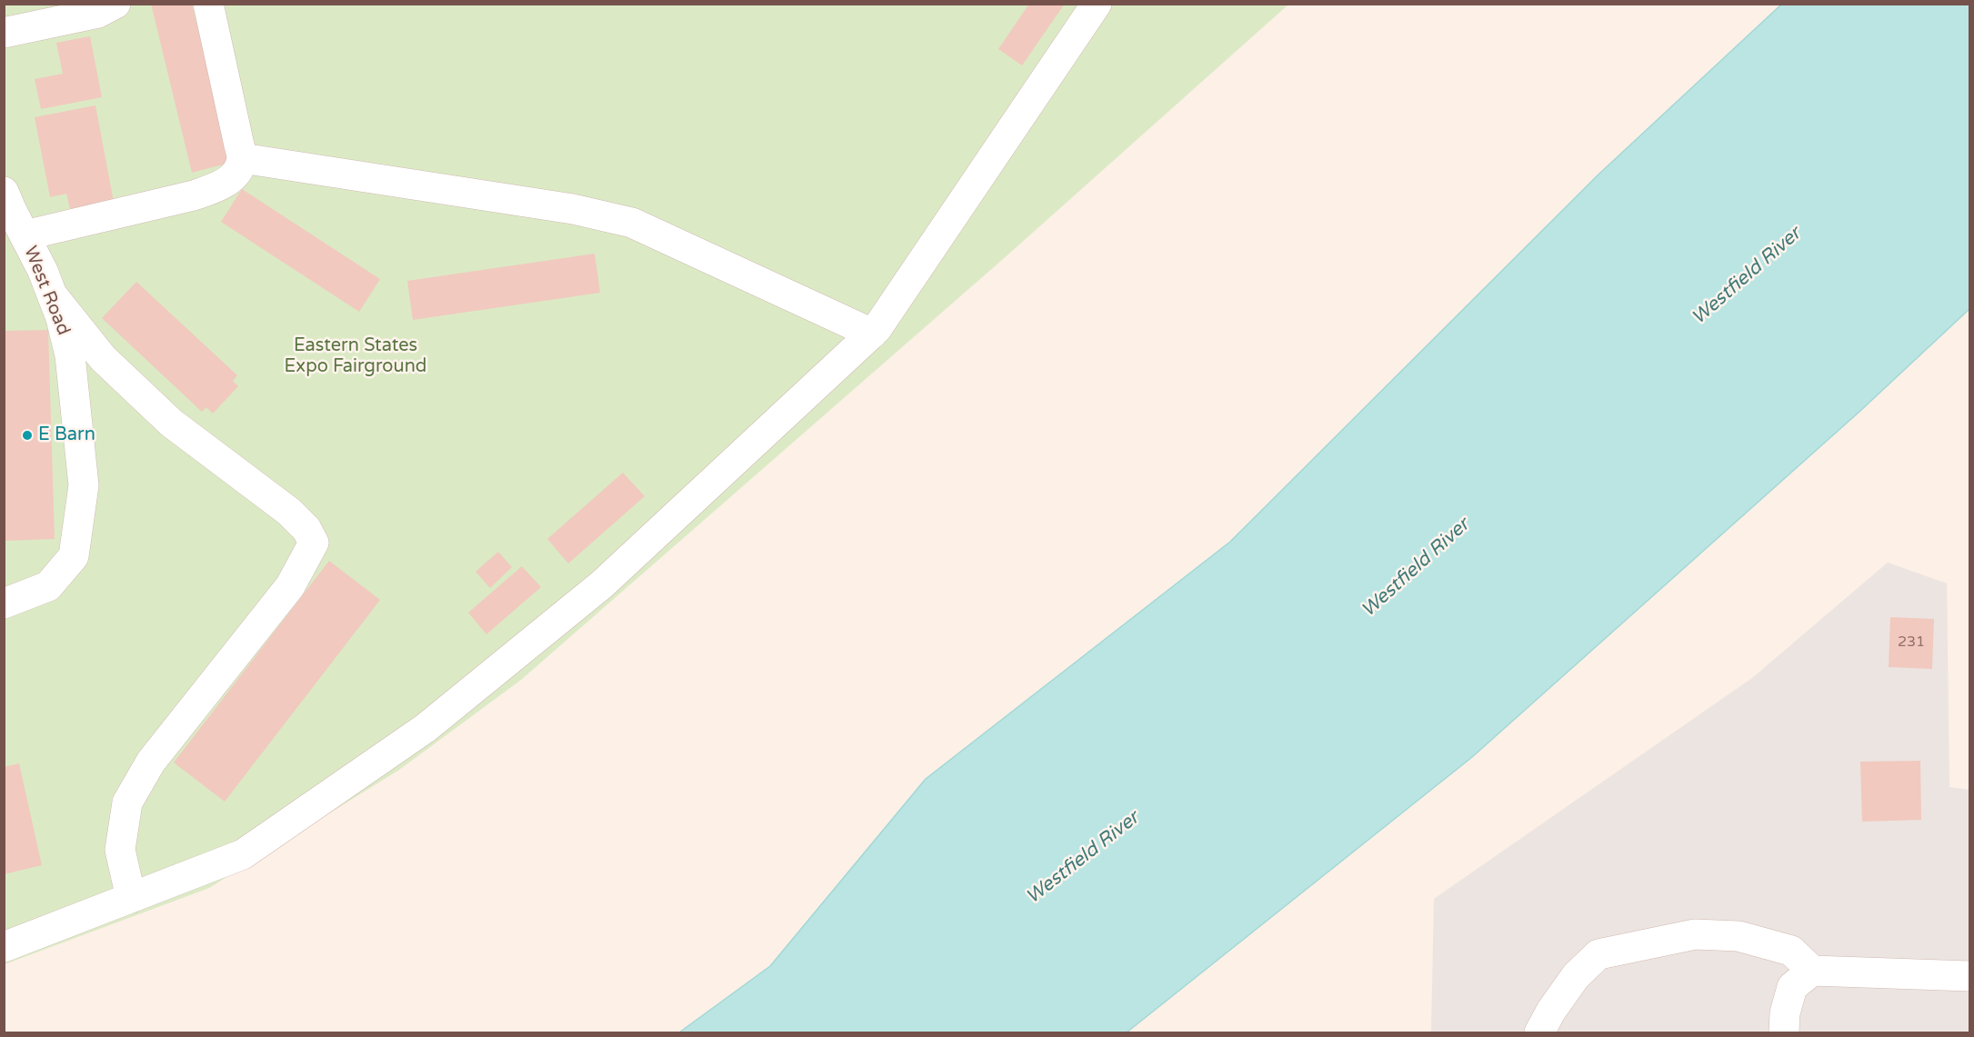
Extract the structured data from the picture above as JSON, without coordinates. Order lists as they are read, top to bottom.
{
  "streets": {
    "lane": ["West Road"]
  },
  "water": ["Westfield River"],
  "parks": ["Eastern States Expo Fairground"],
  "places": ["E Barn"],
  "house_numbers": ["231"]
}
